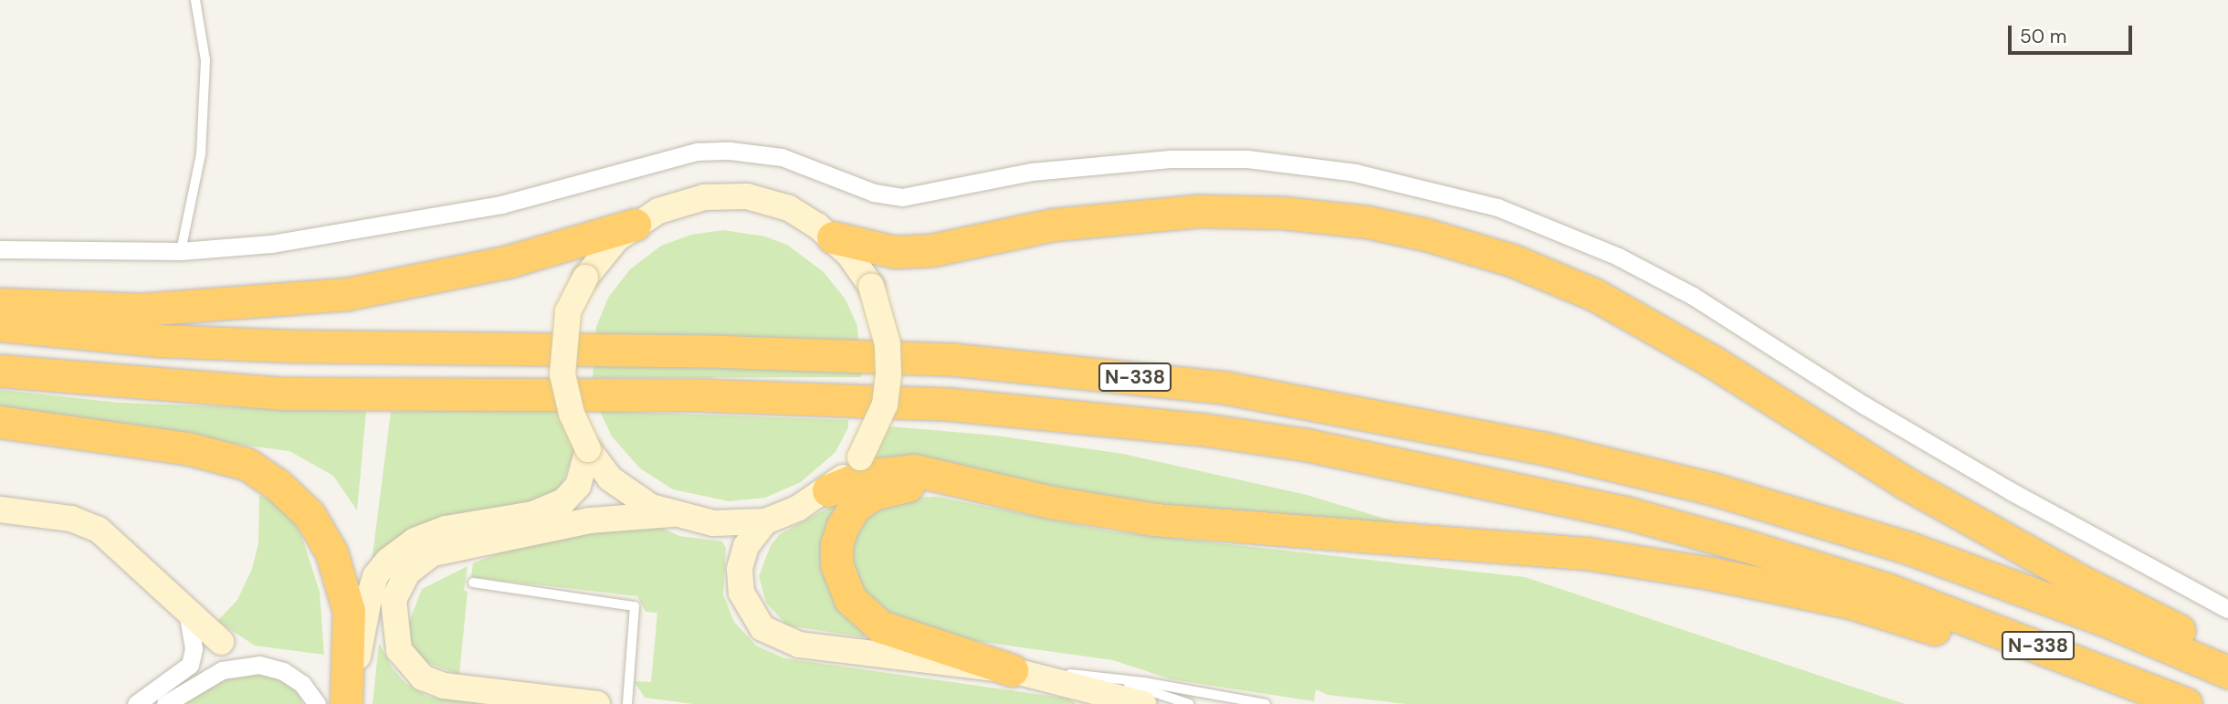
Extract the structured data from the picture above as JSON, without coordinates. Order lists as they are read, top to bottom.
{
  "streets": {
    "highway": ["N-338"]
  },
  "scale_bar": "50 m"
}
